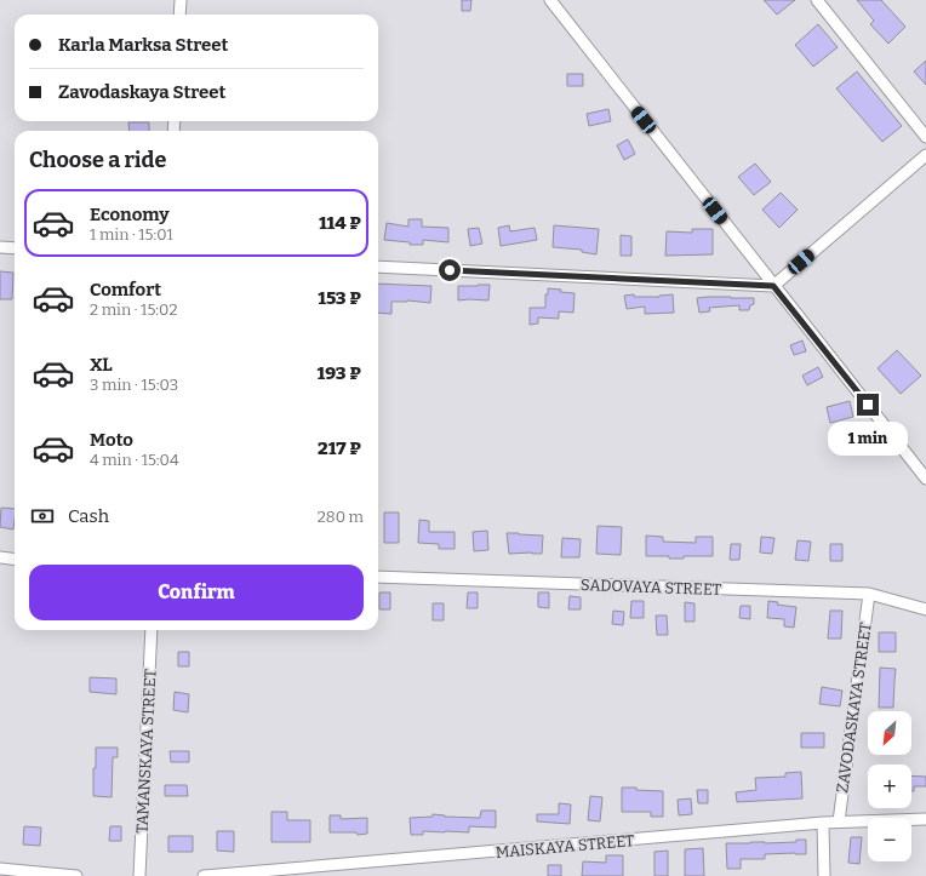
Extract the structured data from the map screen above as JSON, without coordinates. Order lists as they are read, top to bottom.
{
  "streets": {
    "street": [
      "SADOVAYA STREET",
      "ZAVODASKAYA STREET",
      "TAMANSKAYA STREET",
      "MAISKAYA STREET"
    ]
  },
  "crossings": [
    ["SADOVAYA STREET", "ZAVODASKAYA STREET"],
    ["ZAVODASKAYA STREET", "MAISKAYA STREET"]
  ],
  "north": "bottom left",
  "page": {
    "banner": ["Karla Marksa Street", "Zavodaskaya Street"],
    "heading": "Choose a ride",
    "list": [
      {
        "name": "Economy",
        "note": "1 min · 15:01",
        "value": "114 ₽"
      },
      {
        "name": "Comfort",
        "note": "2 min · 15:02",
        "value": "153 ₽"
      },
      {
        "name": "XL",
        "note": "3 min · 15:03",
        "value": "193 ₽"
      },
      {
        "name": "Moto",
        "note": "4 min · 15:04",
        "value": "217 ₽"
      }
    ],
    "bubble": "1 min",
    "pay": ["Cash", "280 m"],
    "buttons": "Confirm",
    "map_buttons": ["+", "−"]
  }
}
